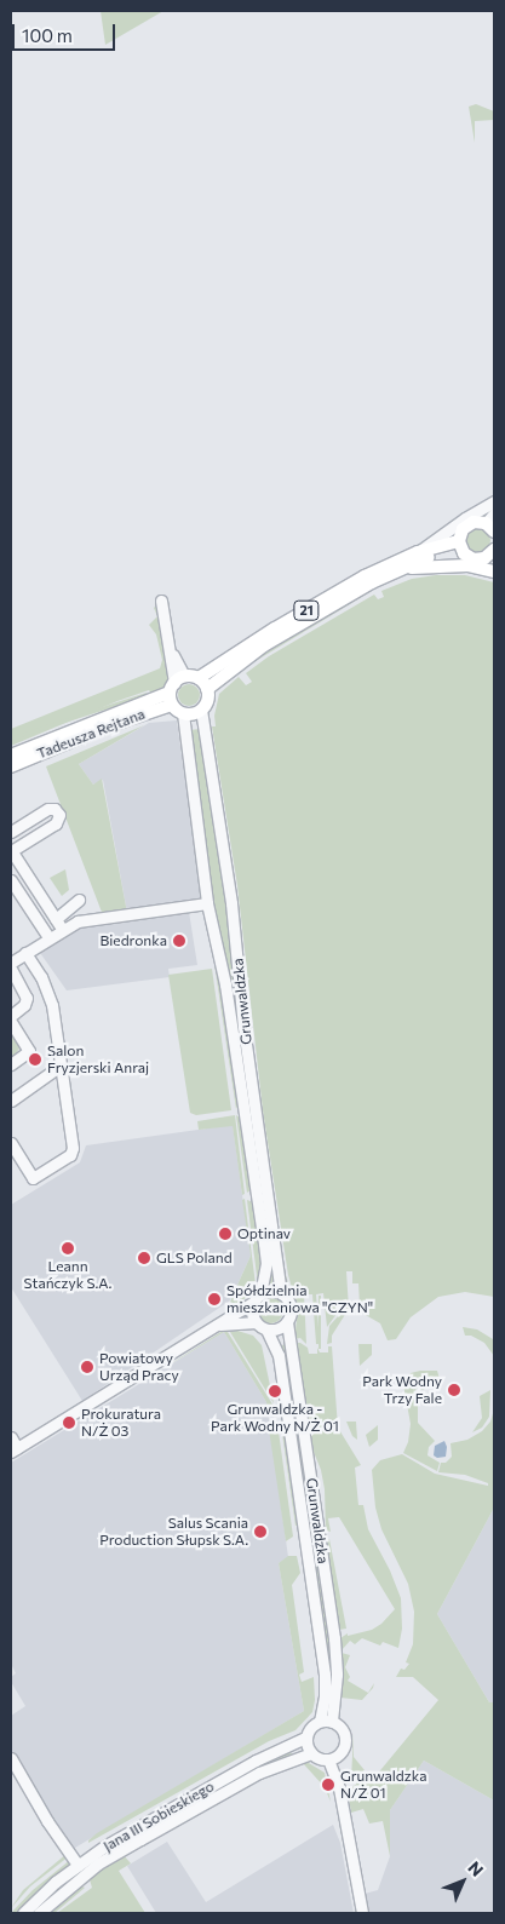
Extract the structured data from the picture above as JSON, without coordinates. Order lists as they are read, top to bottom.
{
  "streets": {
    "main road": ["21", "Tadeusza Rejtana"],
    "street": ["Grunwaldzka", "Jana III Sobieskiego"]
  },
  "crossings": [
    ["Tadeusza Rejtana", "Grunwaldzka"],
    ["Grunwaldzka", "Jana III Sobieskiego"]
  ],
  "places": [
    "Biedronka",
    "Salon Fryzjerski Anraj",
    "Optinav",
    "Leann Stańczyk S.A.",
    "GLS Poland",
    "Spółdzielnia mieszkaniowa \"CZYN\"",
    "Powiatowy Urząd Pracy",
    "Park Wodny Trzy Fale",
    "Grunwaldzka - Park Wodny N/Ż 01",
    "Prokuratura N/Ż 03",
    "Salus Scania Production Słupsk S.A.",
    "Grunwaldzka N/Ż 01"
  ],
  "scale_bar": "100 m",
  "north": "top right"
}
